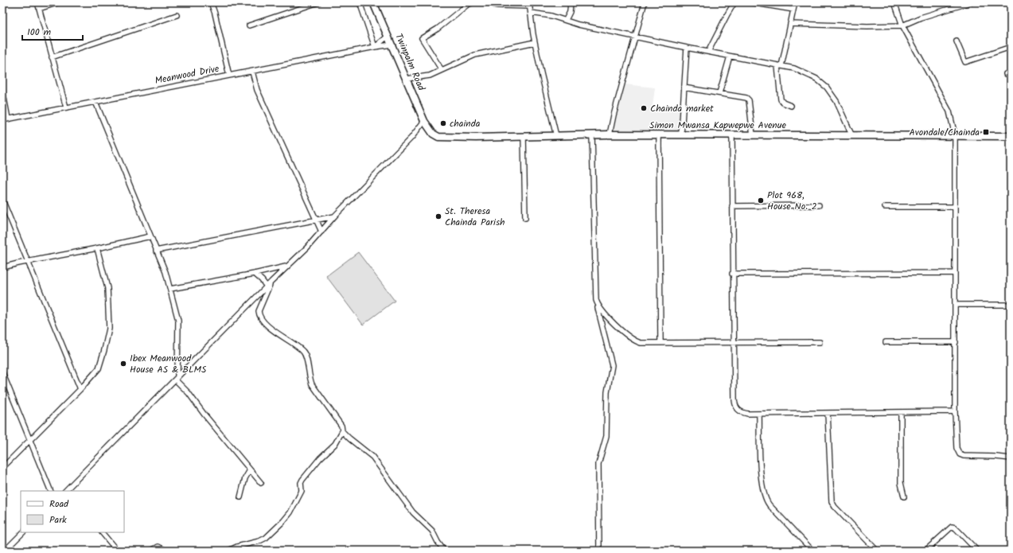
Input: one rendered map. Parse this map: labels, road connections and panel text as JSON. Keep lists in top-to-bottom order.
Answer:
{
  "streets": {
    "main road": ["Twinpalm Road", "Simon Mwansa Kapwepwe Avenue"],
    "street": ["Meanwood Drive"]
  },
  "crossings": [
    ["Twinpalm Road", "Meanwood Drive"],
    ["Twinpalm Road", "Simon Mwansa Kapwepwe Avenue"]
  ],
  "places": {
    "other": [
      "Chainda market",
      "chainda",
      "Plot 968, House No. 2",
      "St. Theresa Chainda Parish",
      "Ibex Meanwood House AS & BLMS"
    ],
    "transit": ["Avondale/Chainda"]
  },
  "legend": ["Road", "Park"],
  "scale_bar": "100 m"
}
